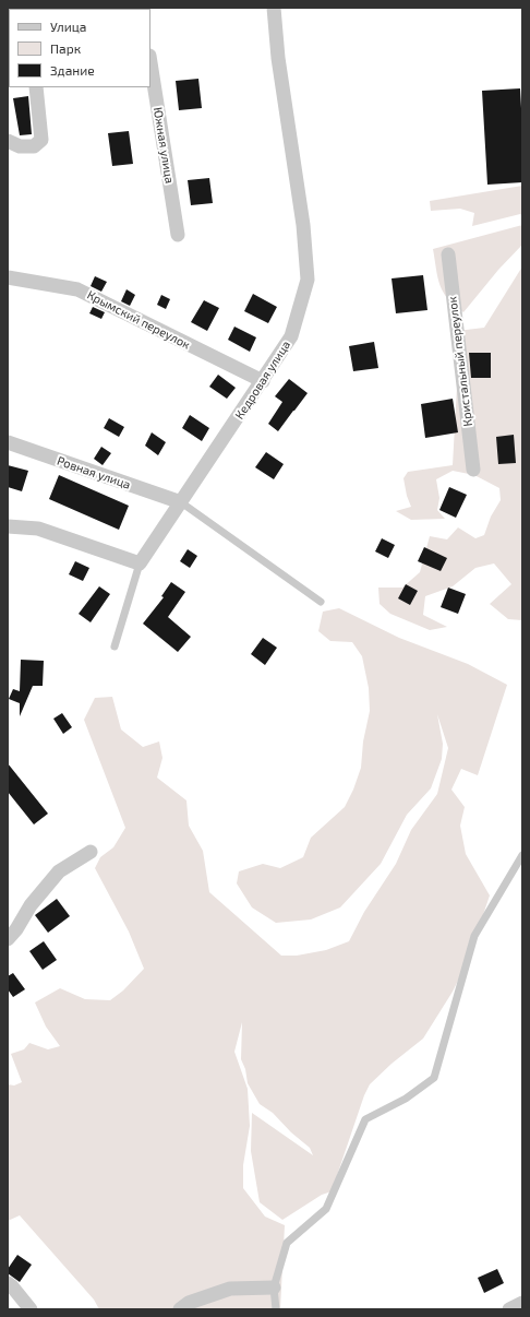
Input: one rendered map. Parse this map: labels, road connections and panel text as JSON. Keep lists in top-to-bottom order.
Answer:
{
  "streets": {
    "street": [
      "Южная улица",
      "Крымский переулок",
      "Кристальный переулок",
      "Кедровая улица",
      "Ровная улица"
    ]
  },
  "crossings": [
    ["Крымский переулок", "Кедровая улица"],
    ["Кедровая улица", "Ровная улица"]
  ],
  "legend": ["Улица", "Парк", "Здание"]
}
